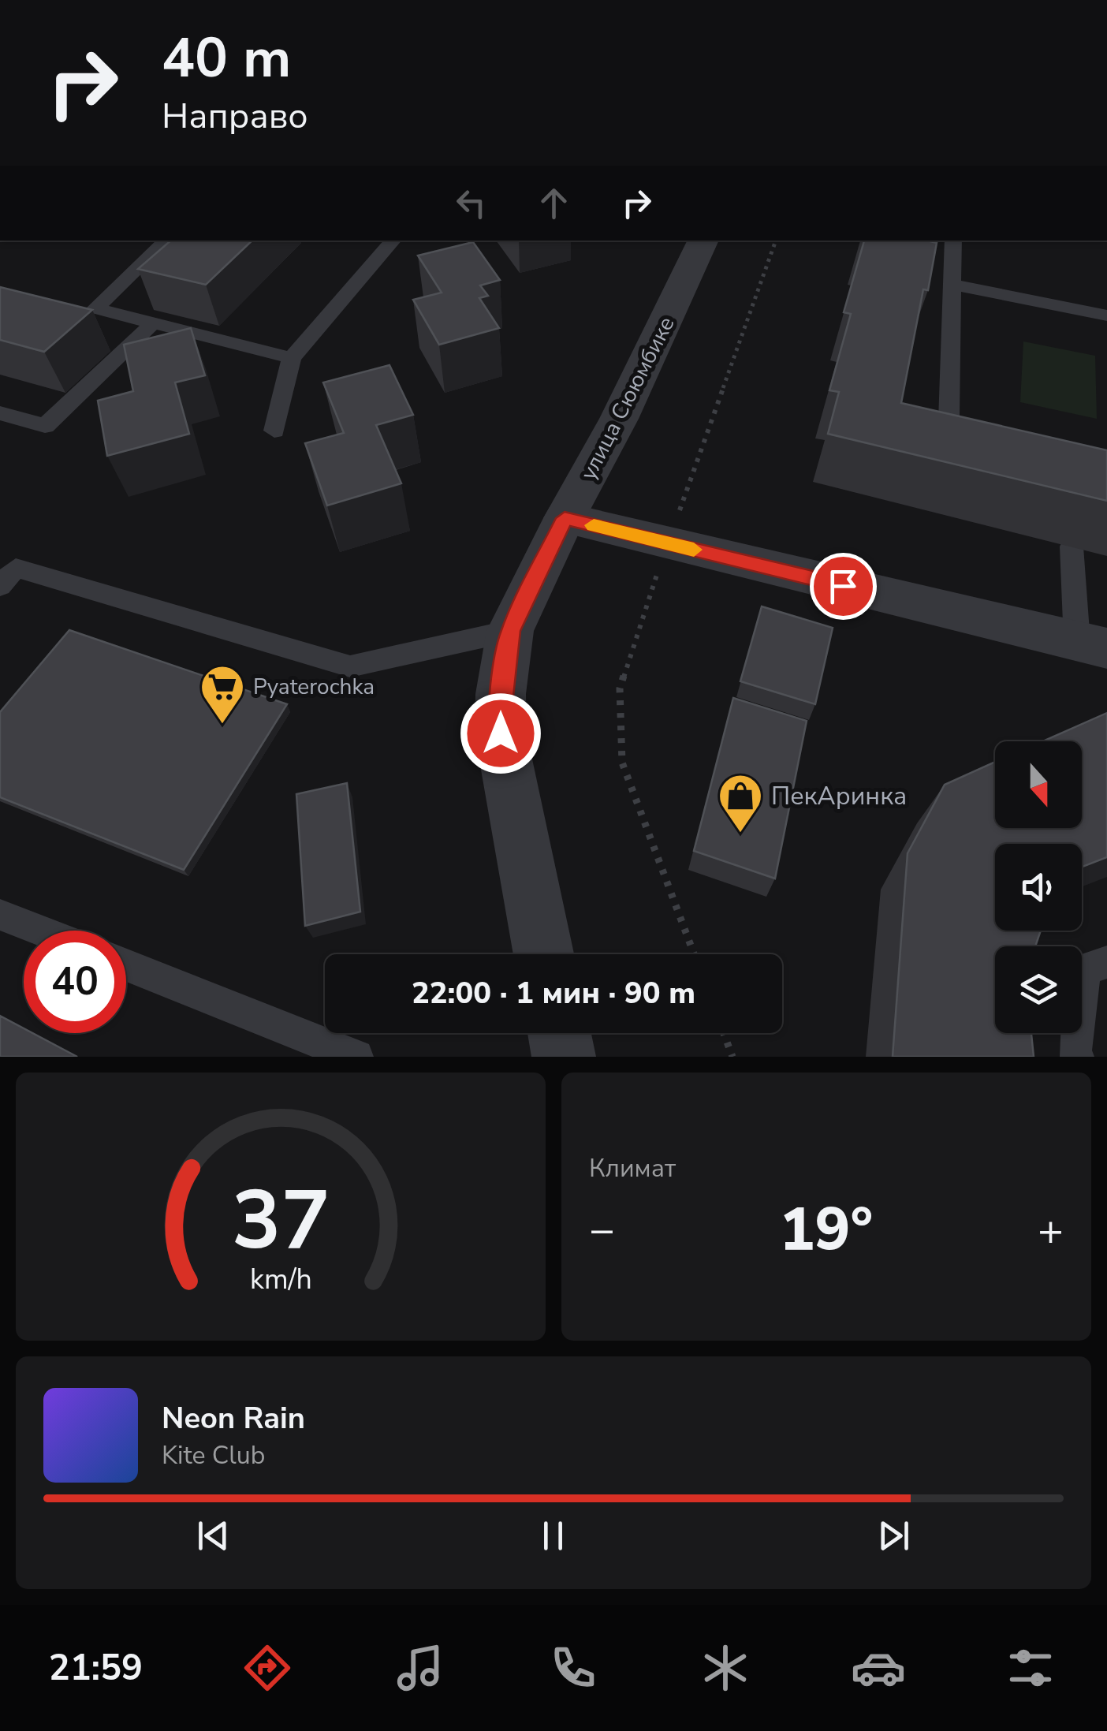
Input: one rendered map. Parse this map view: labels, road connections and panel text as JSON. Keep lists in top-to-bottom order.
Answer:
{
  "streets": {
    "street": ["улица Сююмбике"]
  },
  "places": {
    "supermarket": ["Pyaterochka"],
    "shop": ["ПекАринка"]
  },
  "north": "bottom",
  "page": {
    "turn": ["40 m", "Направо"],
    "limit": "40",
    "trip": "22:00 · 1 мин · 90 m",
    "tile": "Климат",
    "heat": ["−", "19°", "+"],
    "song": ["Neon Rain", "Kite Club"],
    "tabs": "21:59",
    "gauge": ["37", "km/h"]
  }
}
